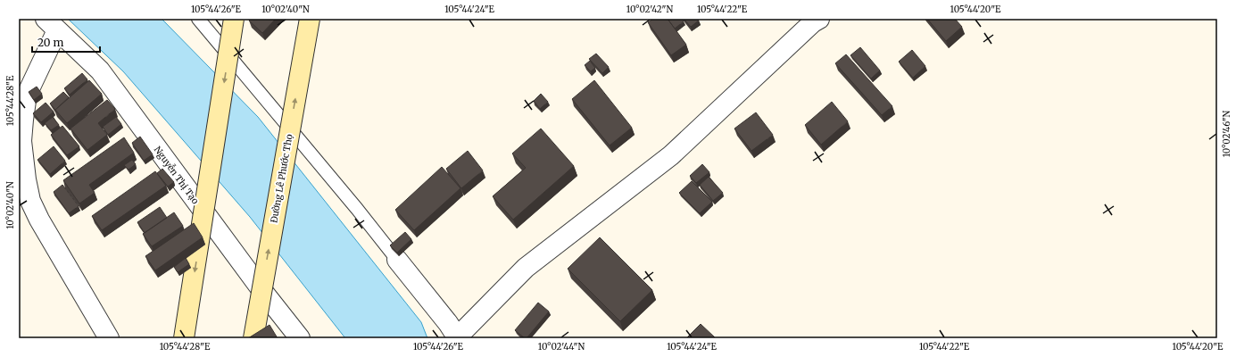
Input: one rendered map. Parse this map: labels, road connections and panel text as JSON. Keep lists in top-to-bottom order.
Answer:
{
  "streets": {
    "street": ["Nguyễn Thị Tạo", "Đường Lê Phước Thọ"]
  },
  "scale_bar": "20 m",
  "coordinates": [
    "105°44'26\"E",
    "10°02'40\"N",
    "105°44'24\"E",
    "10°02'42\"N",
    "105°44'22\"E",
    "105°44'20\"E",
    "105°44'28\"E",
    "10°02'46\"N",
    "10°02'44\"N"
  ]
}
